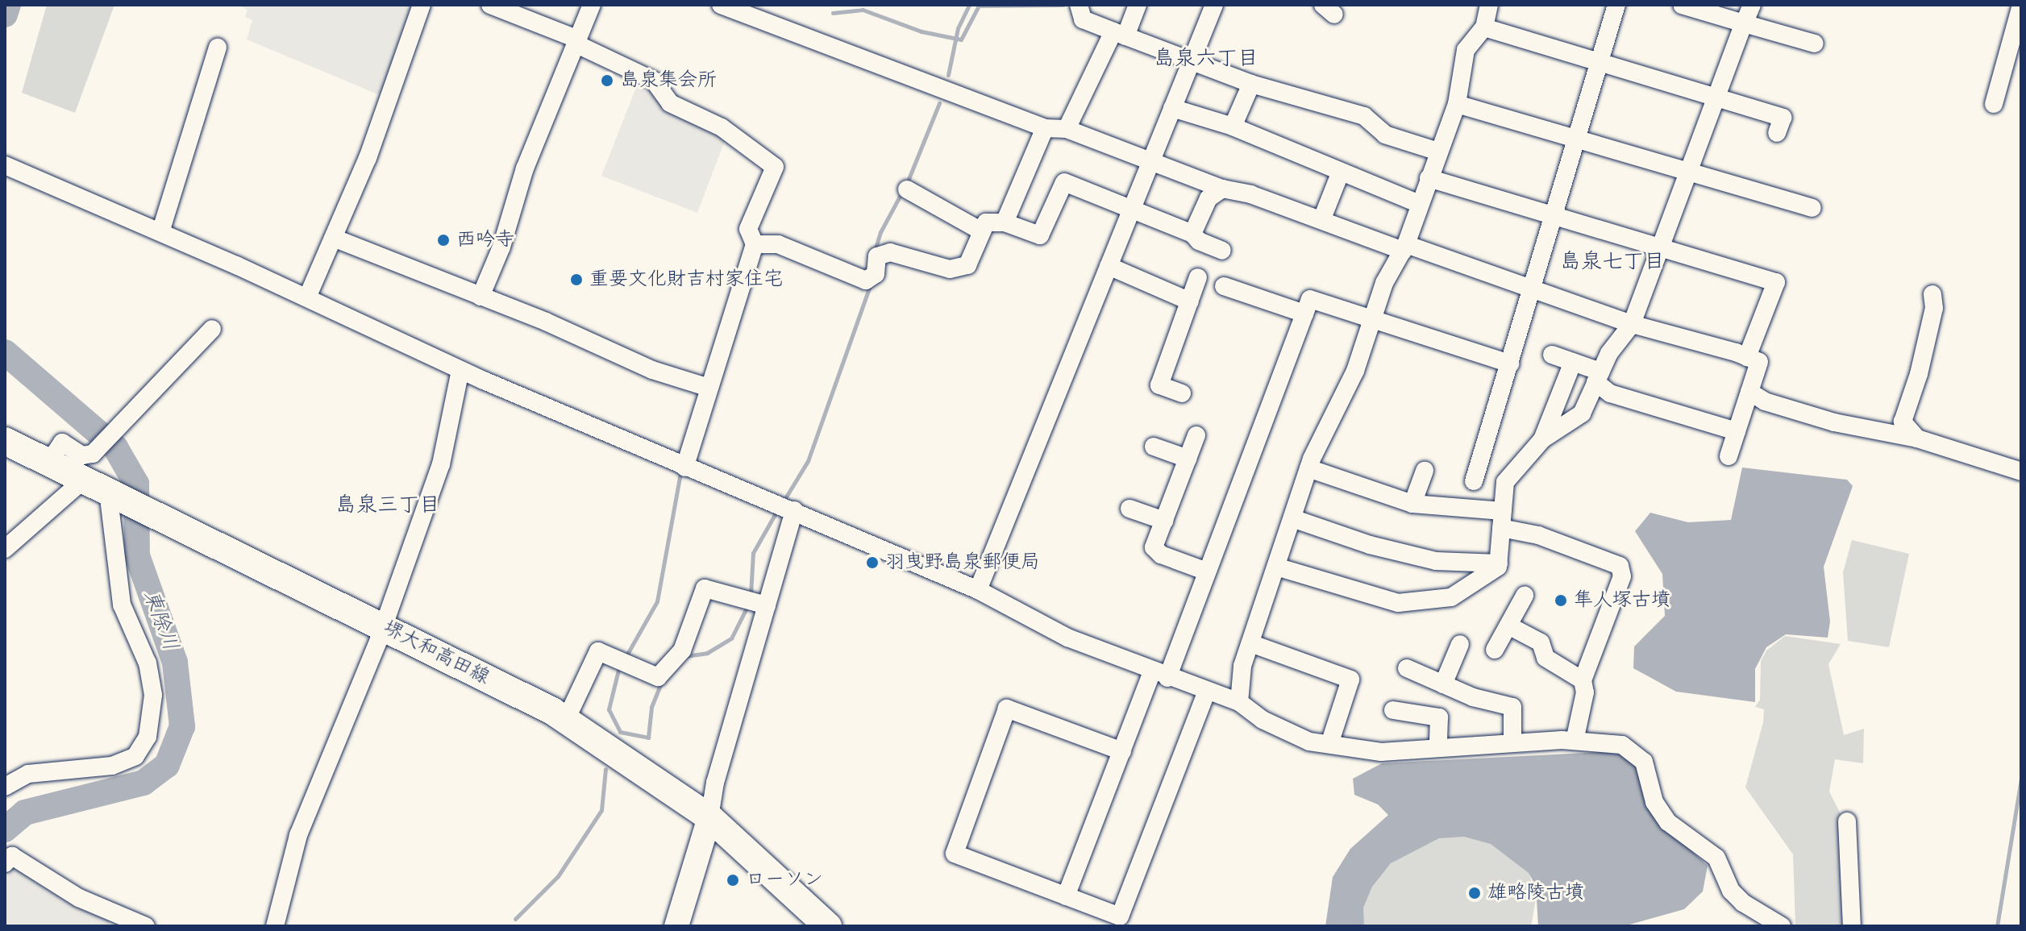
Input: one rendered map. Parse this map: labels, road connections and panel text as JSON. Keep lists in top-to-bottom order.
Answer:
{
  "streets": {
    "main road": ["堺大和高田線"]
  },
  "districts": ["島泉六丁目", "島泉七丁目", "島泉三丁目"],
  "water": ["東除川"],
  "places": [
    "島泉集会所",
    "西吟寺",
    "重要文化財吉村家住宅",
    "羽曳野島泉郵便局",
    "隼人塚古墳",
    "ローソン",
    "雄略陵古墳"
  ]
}
